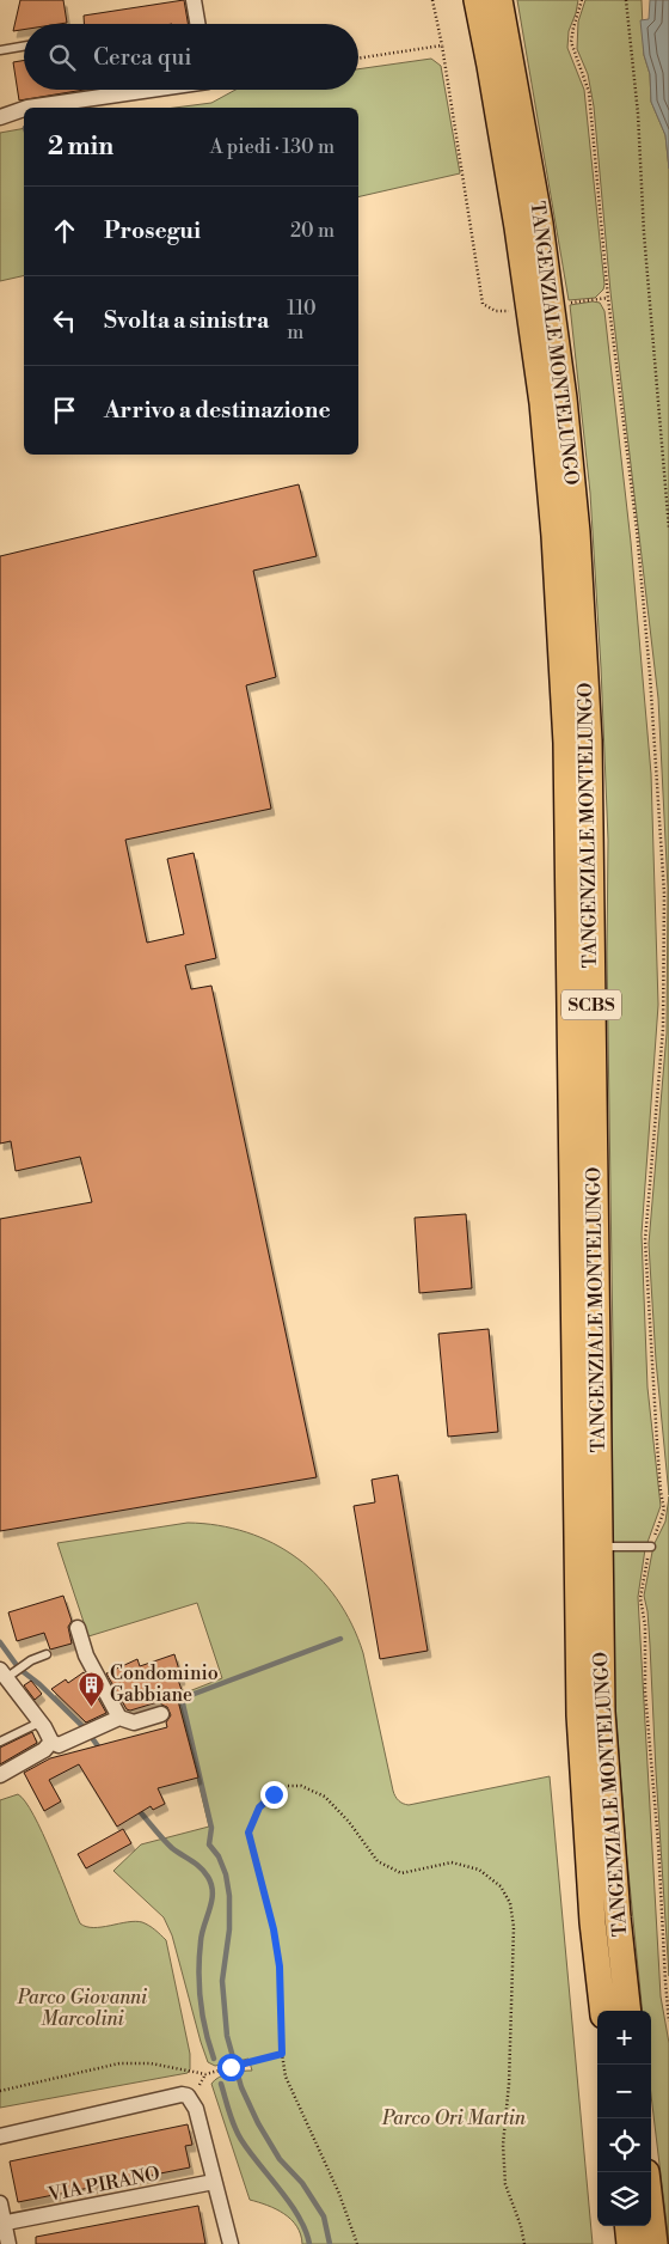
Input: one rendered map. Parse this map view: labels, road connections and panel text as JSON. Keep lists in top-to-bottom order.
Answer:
{
  "streets": {
    "highway": ["TANGENZIALE MONTELUNGO", "SCBS"],
    "street": ["VIA PIRANO"]
  },
  "parks": ["Parco Giovanni Marcolini", "Parco Ori Martin"],
  "places": {
    "building": ["Condominio Gabbiane"]
  },
  "page": {
    "search": "Cerca qui",
    "heading": ["2 min", "A piedi · 130 m"],
    "list": [
      ["Prosegui", "20 m"],
      ["Svolta a sinistra", "110 m"],
      "Arrivo a destinazione"
    ],
    "map_buttons": ["+", "−"]
  }
}
